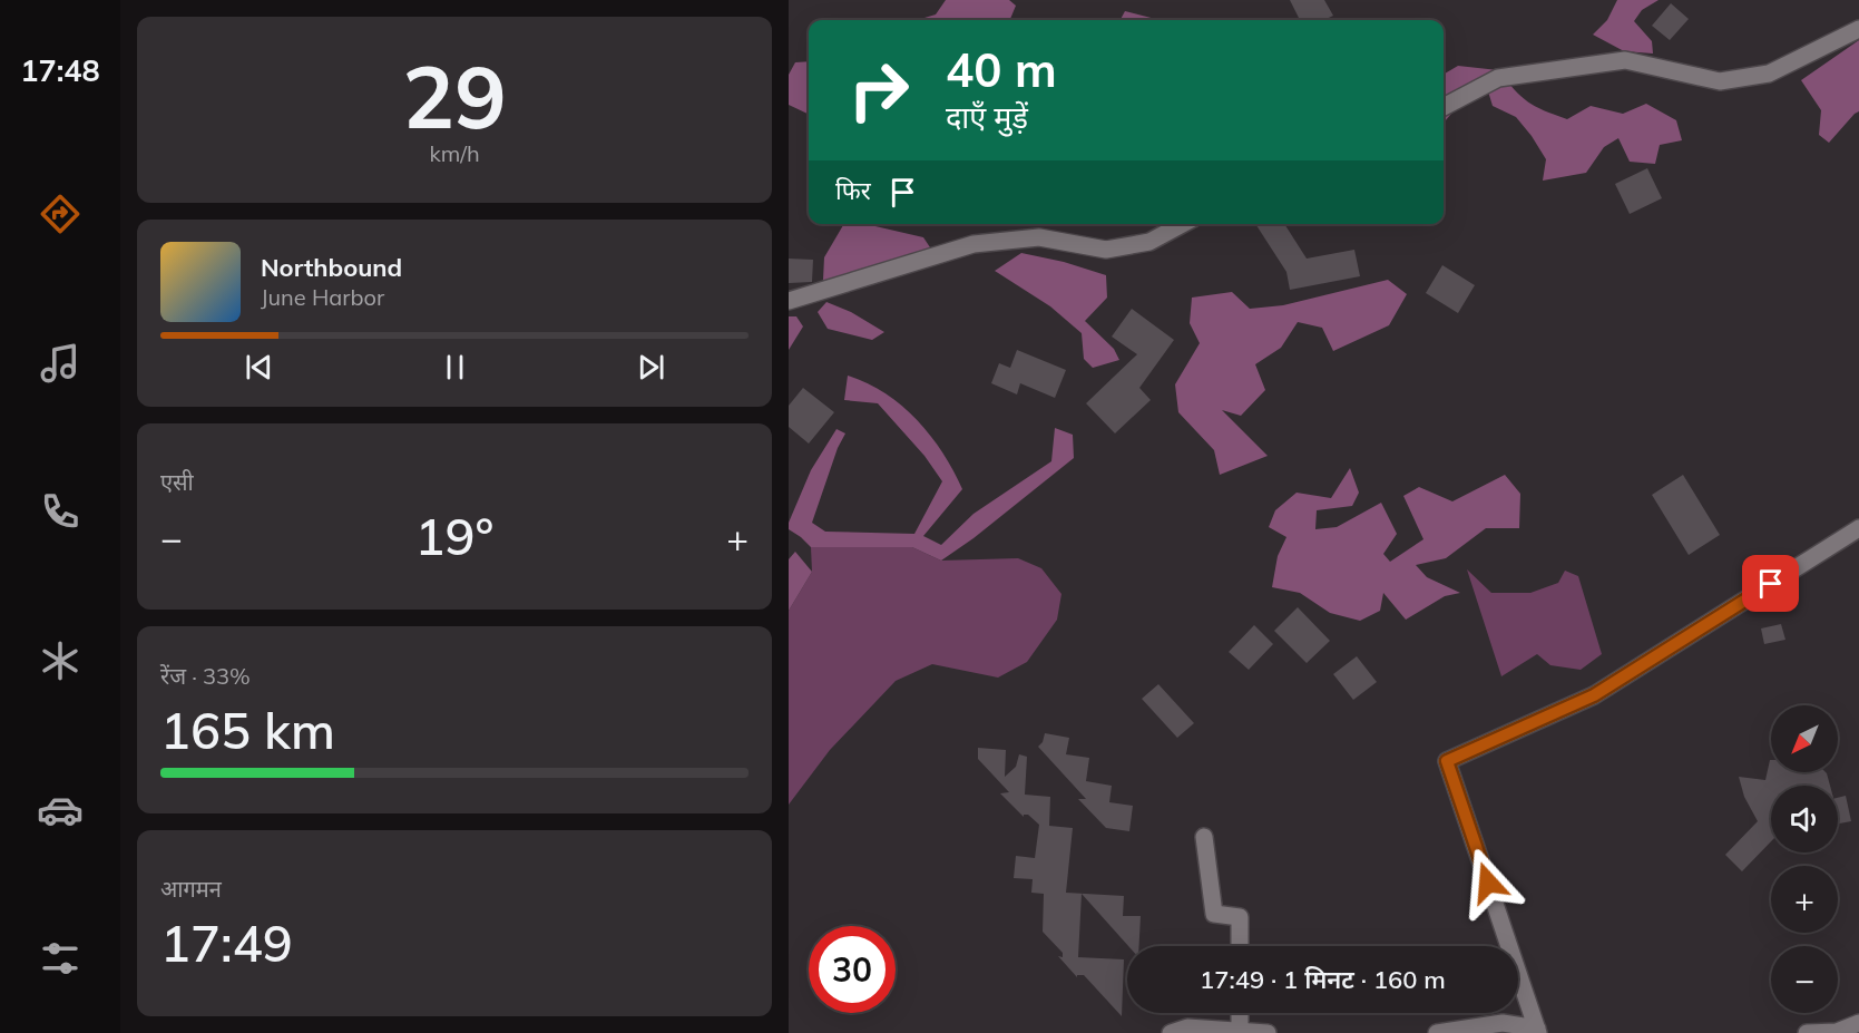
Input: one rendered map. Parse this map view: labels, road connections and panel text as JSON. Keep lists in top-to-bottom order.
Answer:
{
  "north": "bottom left",
  "page": {
    "tabs": "17:48",
    "tile": [
      ["29", "km/h"],
      "एसी",
      ["रेंज · 33%", "165 km"],
      ["आगमन", "17:49"]
    ],
    "turn": ["40 m", "दाएँ मुड़ें"],
    "then": "फिर",
    "song": ["Northbound", "June Harbor"],
    "heat": ["−", "19°", "+"],
    "map_buttons": ["+", "−"],
    "limit": "30",
    "trip": "17:49 · 1 मिनट · 160 m"
  }
}
